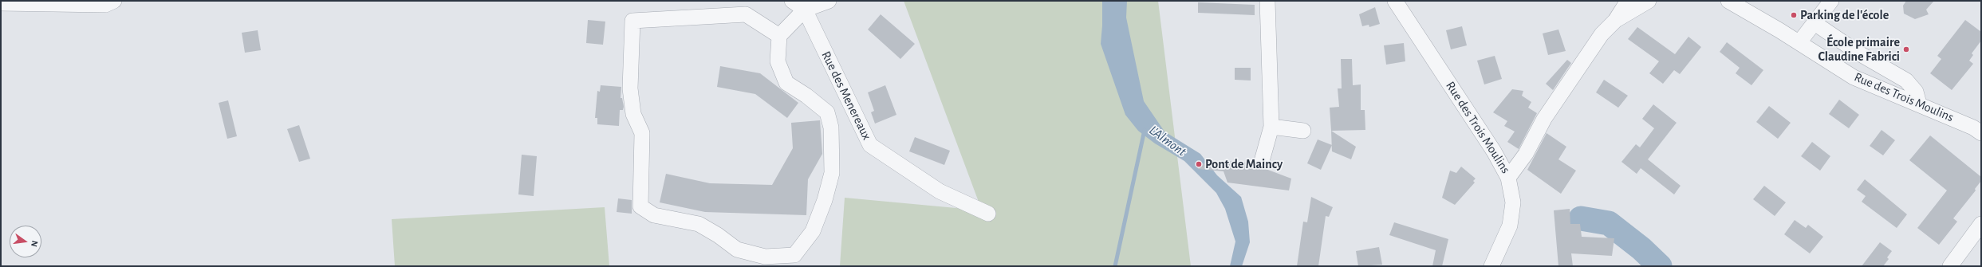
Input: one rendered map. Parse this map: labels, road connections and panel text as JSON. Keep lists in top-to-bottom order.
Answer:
{
  "streets": {
    "street": ["Rue des Menereaux", "Rue des Trois Moulins"]
  },
  "water": ["L'Almont"],
  "places": ["Parking de l'école", "École primaire Claudine Fabrici", "Pont de Maincy"],
  "north": "right"
}
